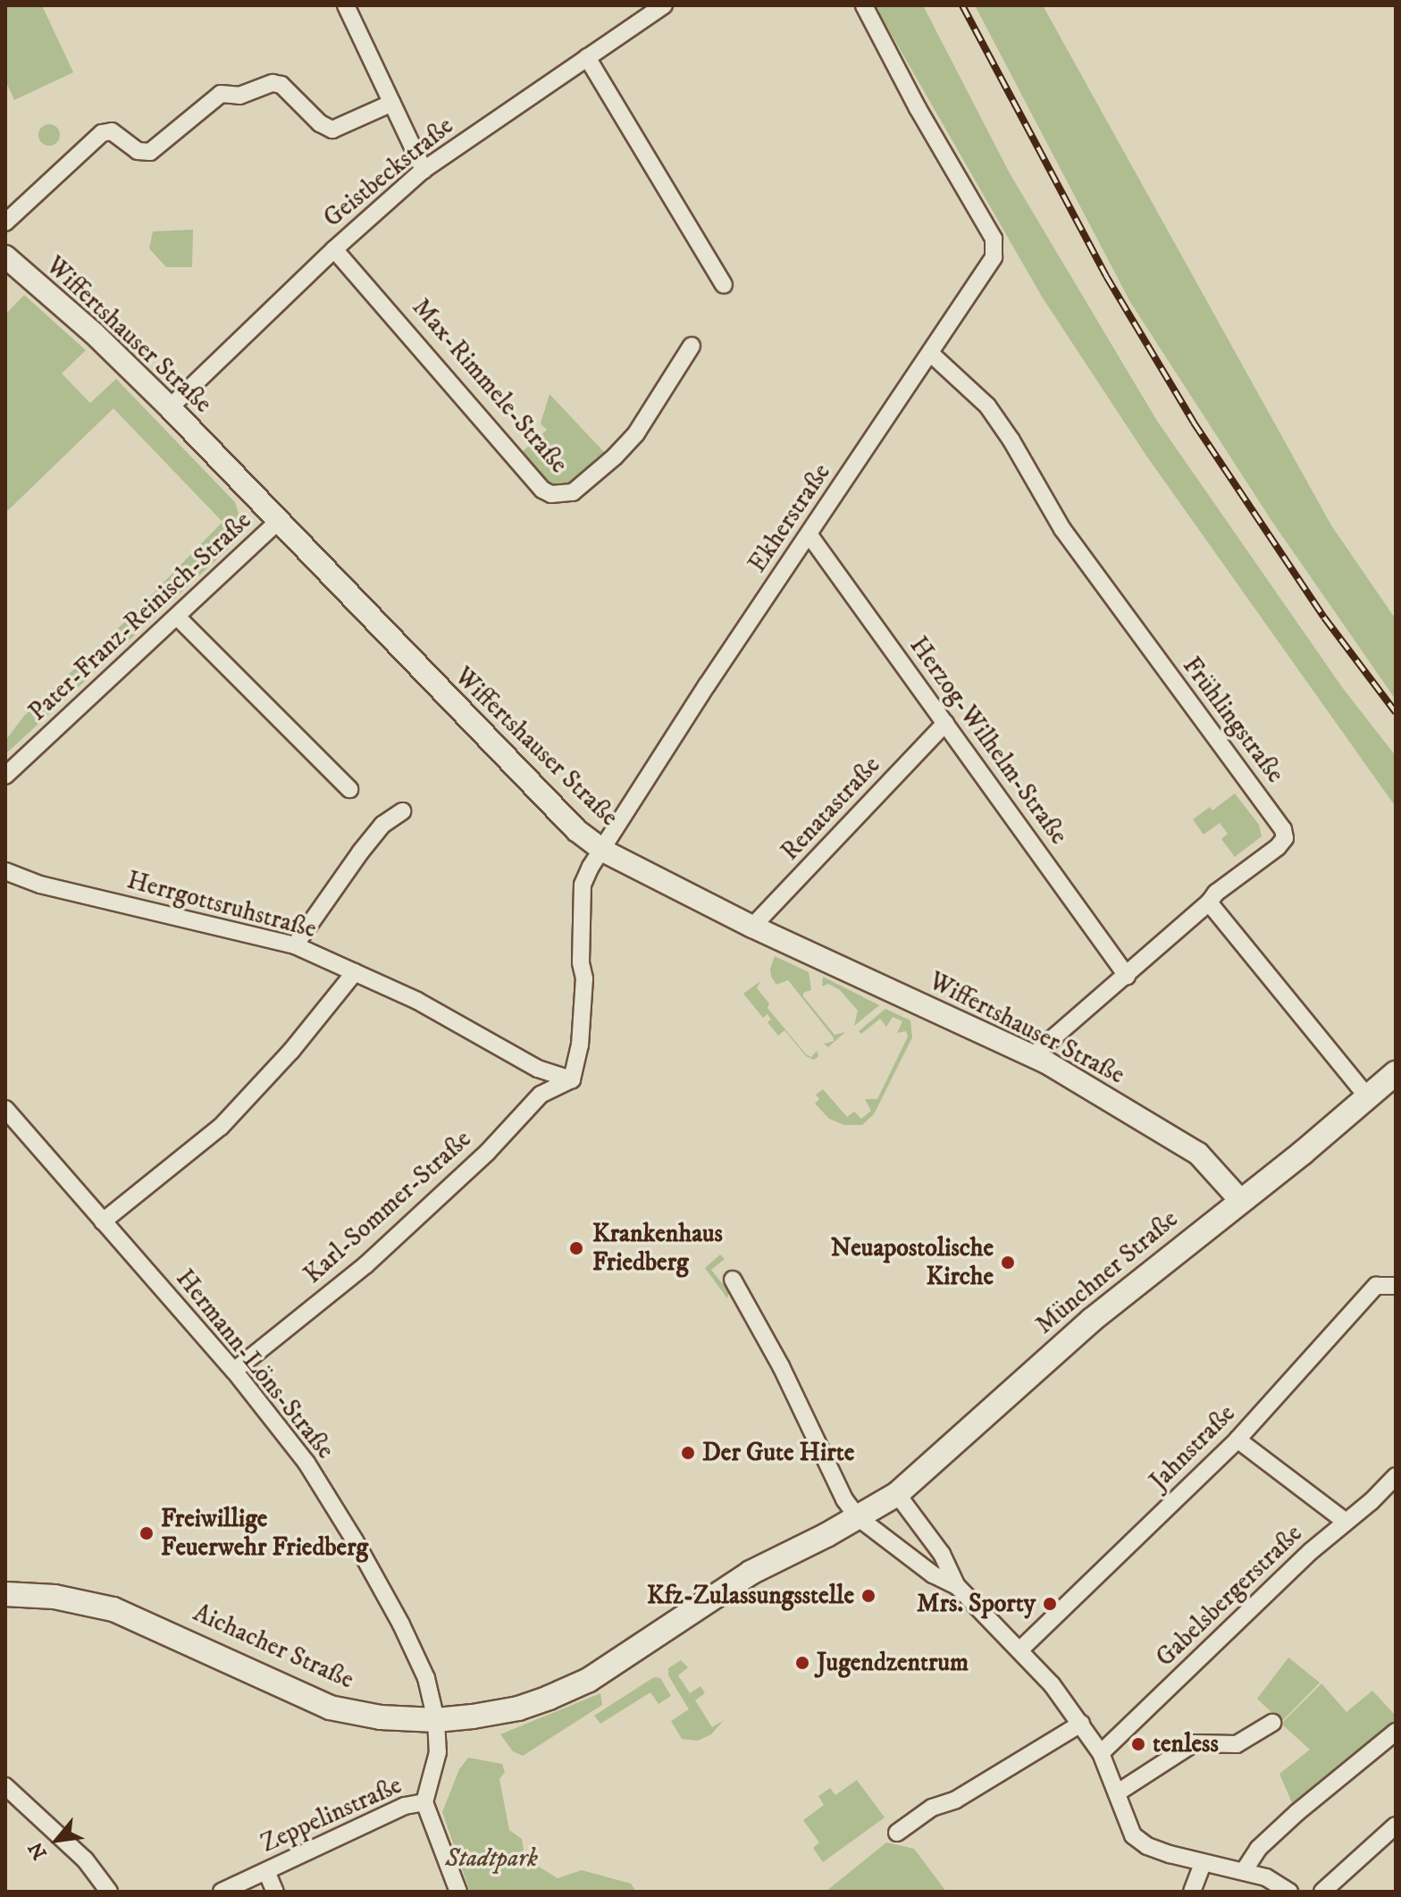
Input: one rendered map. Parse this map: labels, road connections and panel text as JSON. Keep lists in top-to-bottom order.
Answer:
{
  "streets": {
    "main road": ["Münchner Straße", "Aichacher Straße"],
    "street": [
      "Geistbeckstraße",
      "Wiffertshauser Straße",
      "Max-Rimmele-Straße",
      "Ekherstraße",
      "Pater-Franz-Reinisch-Straße",
      "Frühlingstraße",
      "Herzog-Wilhelm-Straße",
      "Renatastraße",
      "Herrgottsruhstraße",
      "Karl-Sommer-Straße",
      "Hermann-Löns-Straße",
      "Jahnstraße",
      "Gabelsbergerstraße",
      "Zeppelinstraße"
    ]
  },
  "crossings": [
    ["Geistbeckstraße", "Wiffertshauser Straße"],
    ["Geistbeckstraße", "Max-Rimmele-Straße"],
    ["Wiffertshauser Straße", "Ekherstraße"],
    ["Wiffertshauser Straße", "Pater-Franz-Reinisch-Straße"],
    ["Wiffertshauser Straße", "Renatastraße"],
    ["Wiffertshauser Straße", "Münchner Straße"],
    ["Ekherstraße", "Frühlingstraße"],
    ["Ekherstraße", "Herzog-Wilhelm-Straße"],
    ["Ekherstraße", "Herrgottsruhstraße"],
    ["Ekherstraße", "Karl-Sommer-Straße"],
    ["Herzog-Wilhelm-Straße", "Renatastraße"],
    ["Herrgottsruhstraße", "Karl-Sommer-Straße"],
    ["Karl-Sommer-Straße", "Hermann-Löns-Straße"],
    ["Münchner Straße", "Aichacher Straße"],
    ["Hermann-Löns-Straße", "Aichacher Straße"],
    ["Hermann-Löns-Straße", "Zeppelinstraße"],
    ["Aichacher Straße", "Zeppelinstraße"]
  ],
  "parks": ["Stadtpark"],
  "places": [
    "Krankenhaus Friedberg",
    "Neuapostolische Kirche",
    "Der Gute Hirte",
    "Freiwillige Feuerwehr Friedberg",
    "Kfz-Zulassungsstelle",
    "Mrs. Sporty",
    "Jugendzentrum",
    "tenless"
  ],
  "north": "bottom left"
}
